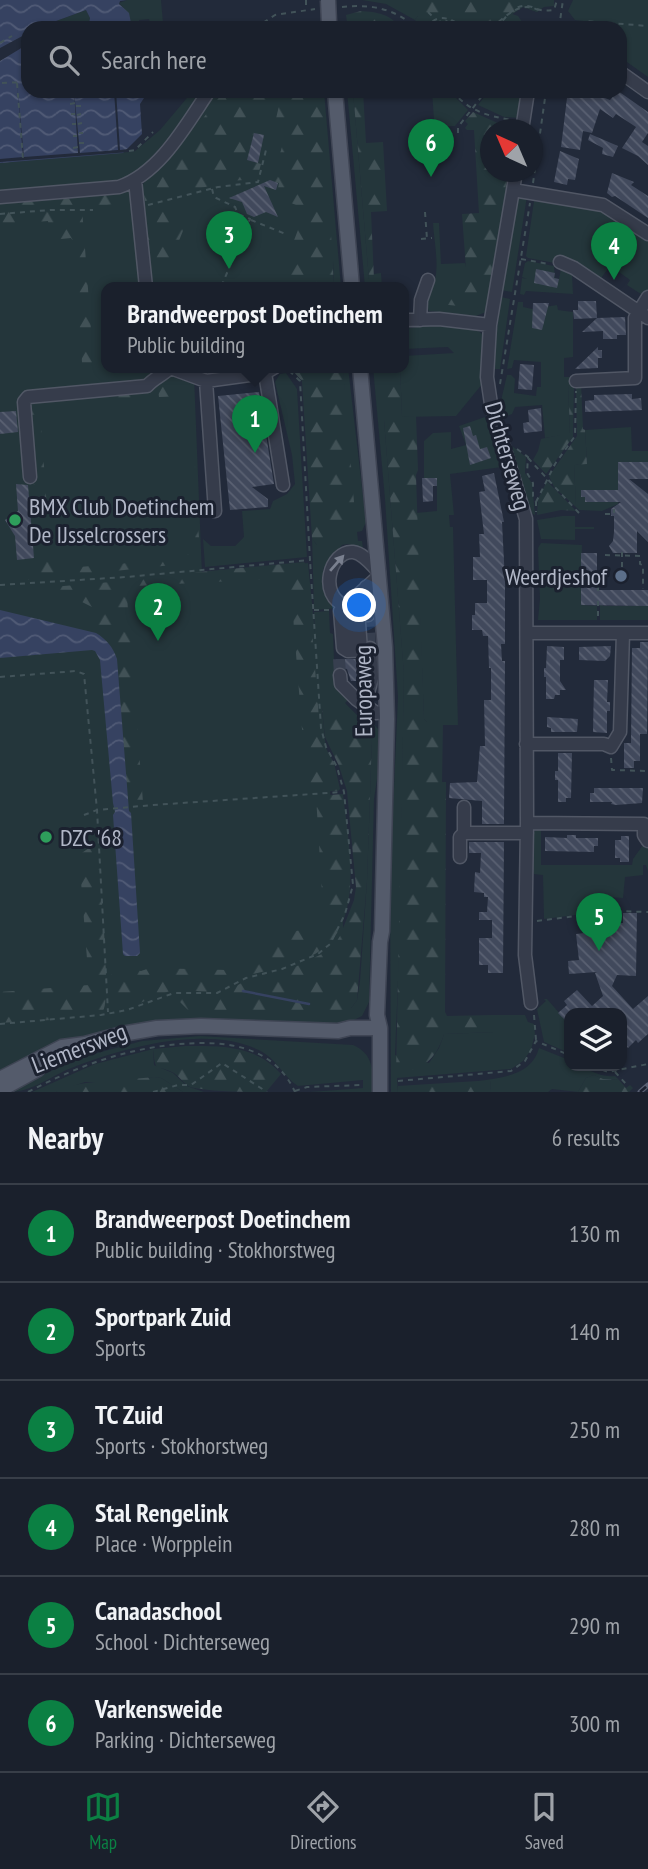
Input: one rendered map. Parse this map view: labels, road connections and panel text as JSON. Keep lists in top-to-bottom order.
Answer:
{
  "streets": {
    "main road": ["Europaweg", "Liemersweg"],
    "street": ["Dichterseweg"]
  },
  "crossings": [
    ["Europaweg", "Liemersweg"]
  ],
  "places": ["BMX Club Doetinchem De IJsselcrossers", "Weerdjeshof", "DZC '68"],
  "north": "top left",
  "page": {
    "search": "Search here",
    "pins": [
      "6",
      "3",
      "4",
      "1",
      "2",
      "5"
    ],
    "popup": ["Brandweerpost Doetinchem", "Public building"],
    "heading": ["Nearby", "6 results"],
    "list": [
      {
        "mark": "1",
        "name": "Brandweerpost Doetinchem",
        "note": "Public building · Stokhorstweg",
        "value": "130 m"
      },
      {
        "mark": "2",
        "name": "Sportpark Zuid",
        "note": "Sports",
        "value": "140 m"
      },
      {
        "mark": "3",
        "name": "TC Zuid",
        "note": "Sports · Stokhorstweg",
        "value": "250 m"
      },
      {
        "mark": "4",
        "name": "Stal Rengelink",
        "note": "Place · Worpplein",
        "value": "280 m"
      },
      {
        "mark": "5",
        "name": "Canadaschool",
        "note": "School · Dichterseweg",
        "value": "290 m"
      },
      {
        "mark": "6",
        "name": "Varkensweide",
        "note": "Parking · Dichterseweg",
        "value": "300 m"
      }
    ],
    "nav": ["Map", "Directions", "Saved"]
  }
}
